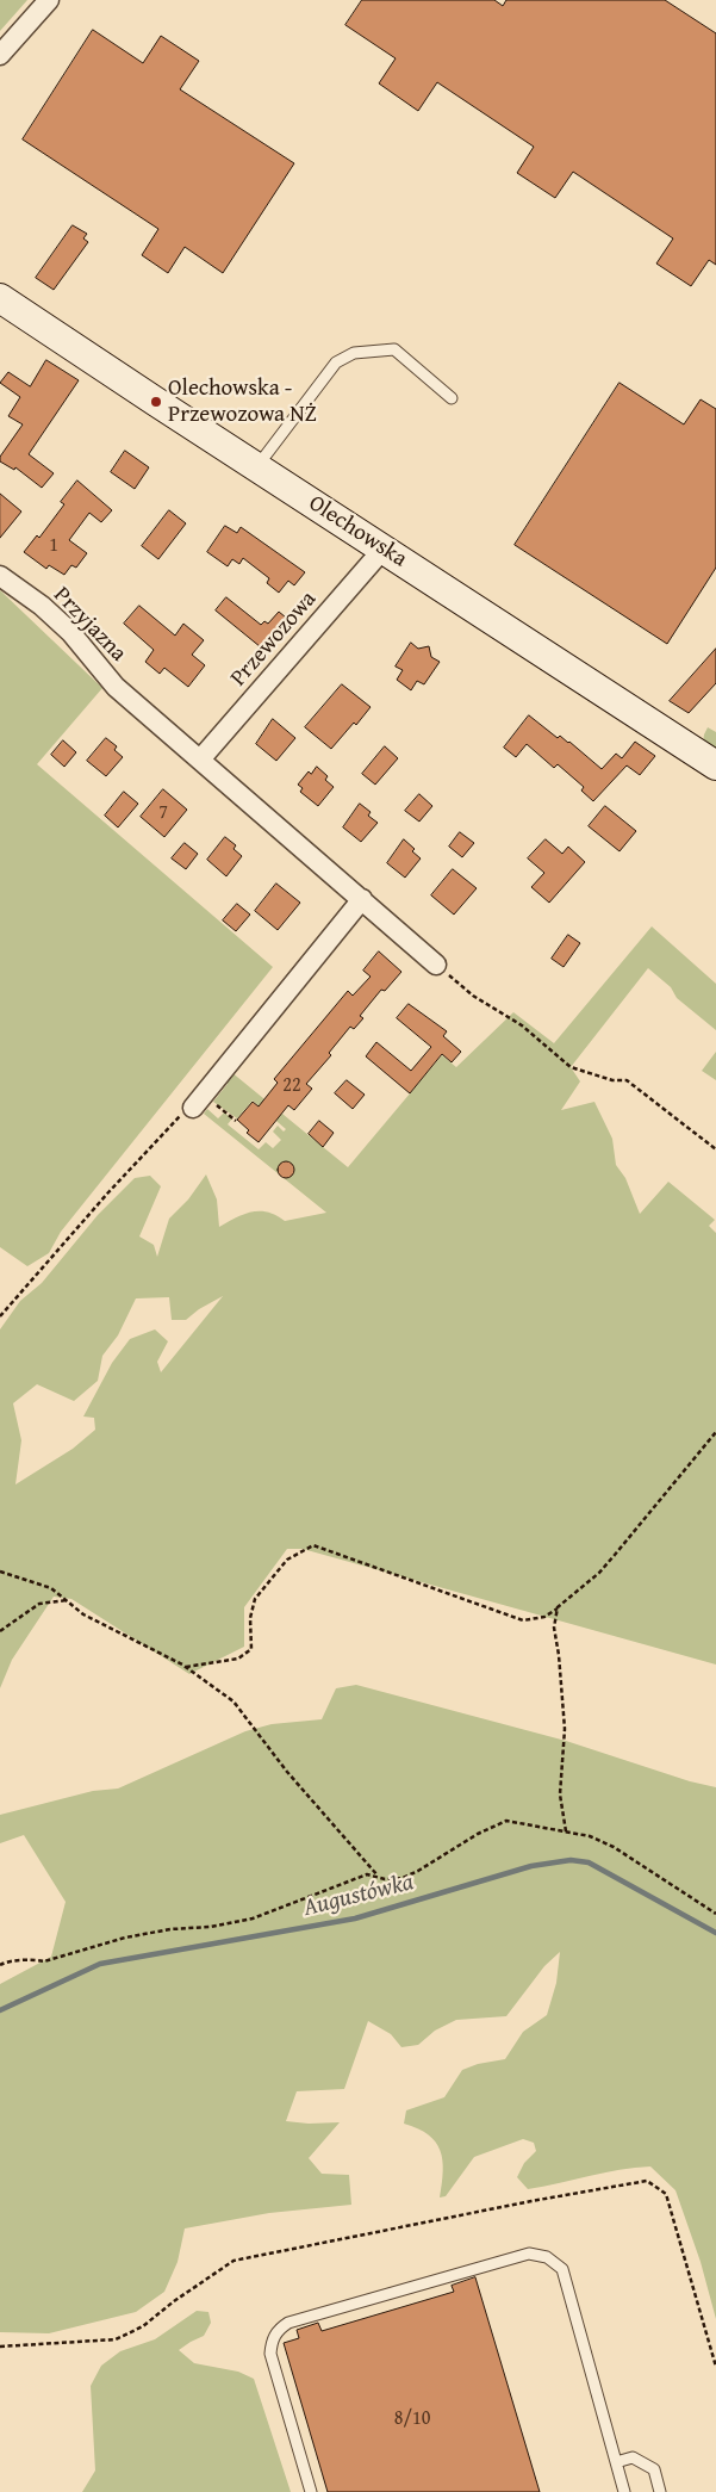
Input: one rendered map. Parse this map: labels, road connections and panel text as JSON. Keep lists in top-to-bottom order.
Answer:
{
  "streets": {
    "street": ["Olechowska", "Przyjazna", "Przewozowa"]
  },
  "crossings": [
    ["Olechowska", "Przewozowa"],
    ["Przyjazna", "Przewozowa"]
  ],
  "water": ["Augustówka"],
  "places": ["Olechowska - Przewozowa NŻ"],
  "house_numbers": [
    "1",
    "7",
    "22",
    "8/10"
  ]
}
